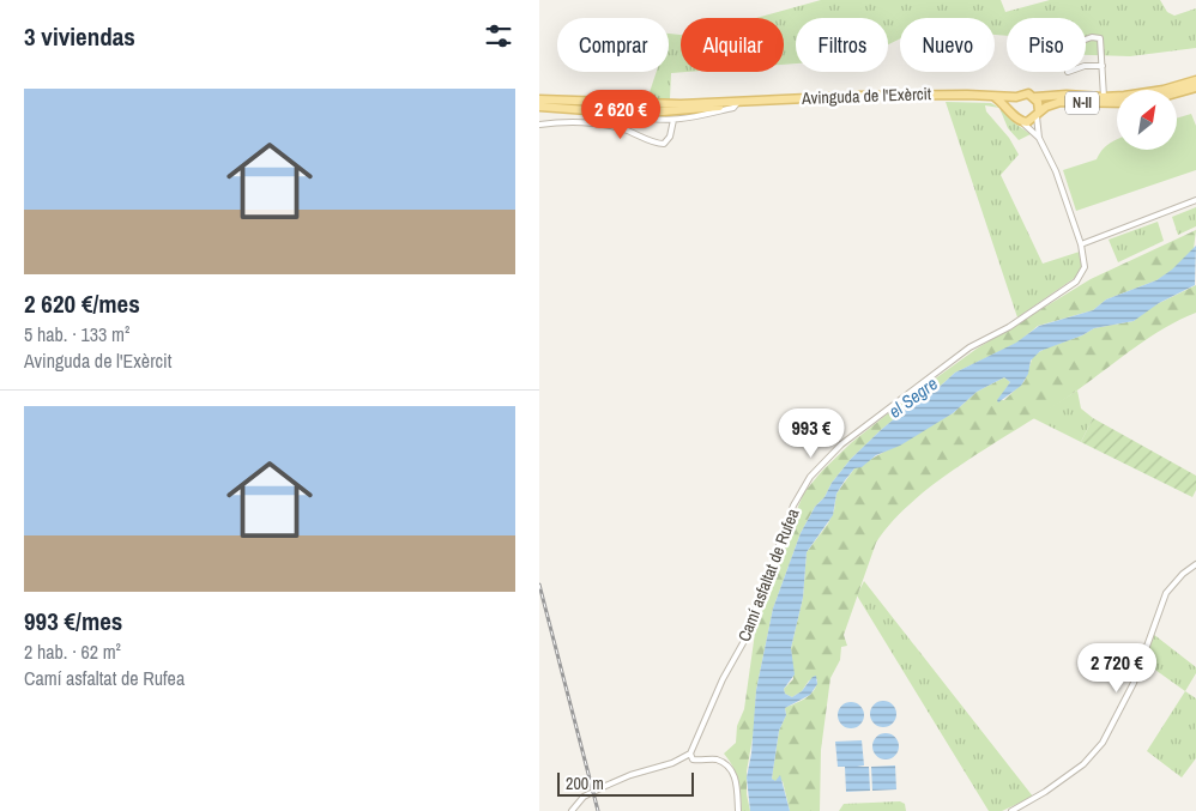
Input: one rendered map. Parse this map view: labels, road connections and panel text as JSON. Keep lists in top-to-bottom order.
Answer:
{
  "streets": {
    "main road": ["Avinguda de l'Exèrcit", "N-II"],
    "street": ["Camí asfaltat de Rufea"]
  },
  "crossings": [
    ["Avinguda de l'Exèrcit", "N-II"]
  ],
  "water": ["el Segre"],
  "scale_bar": "200 m",
  "north": "top right",
  "page": {
    "heading": "3 viviendas",
    "chip": [
      "Comprar",
      "Alquilar",
      "Filtros",
      "Nuevo",
      "Piso"
    ],
    "list": [
      {
        "name": "2 620 €/mes",
        "note": "5 hab. · 133 m² · Avinguda de l'Exèrcit"
      },
      {
        "name": "993 €/mes",
        "note": "2 hab. · 62 m² · Camí asfaltat de Rufea"
      }
    ],
    "price": ["2 620 €", "993 €", "2 720 €"],
    "scale": "200 m"
  }
}
